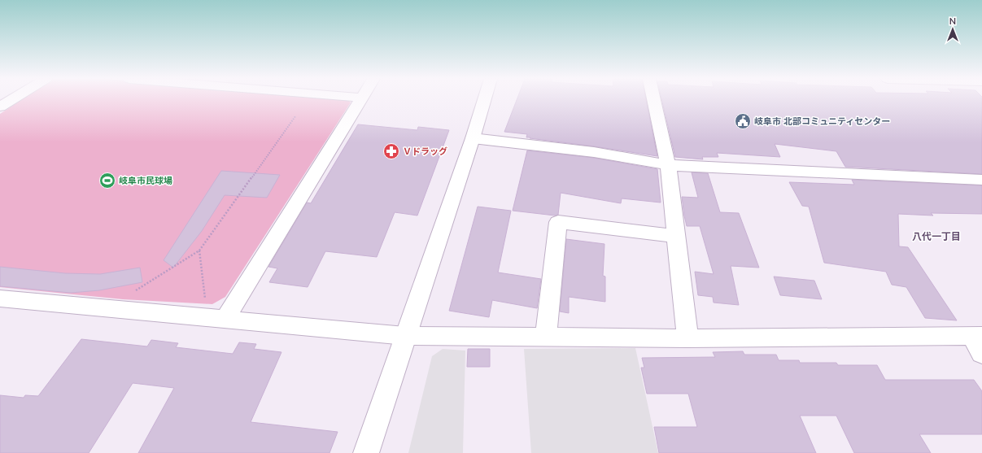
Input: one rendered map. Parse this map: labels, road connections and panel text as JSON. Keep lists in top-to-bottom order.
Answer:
{
  "districts": ["八代一丁目"],
  "places": {
    "public building": ["岐阜市 北部コミュニティセンター"],
    "pharmacy": ["Ｖドラッグ"],
    "sports": ["岐阜市民球場"]
  },
  "north": "top"
}
